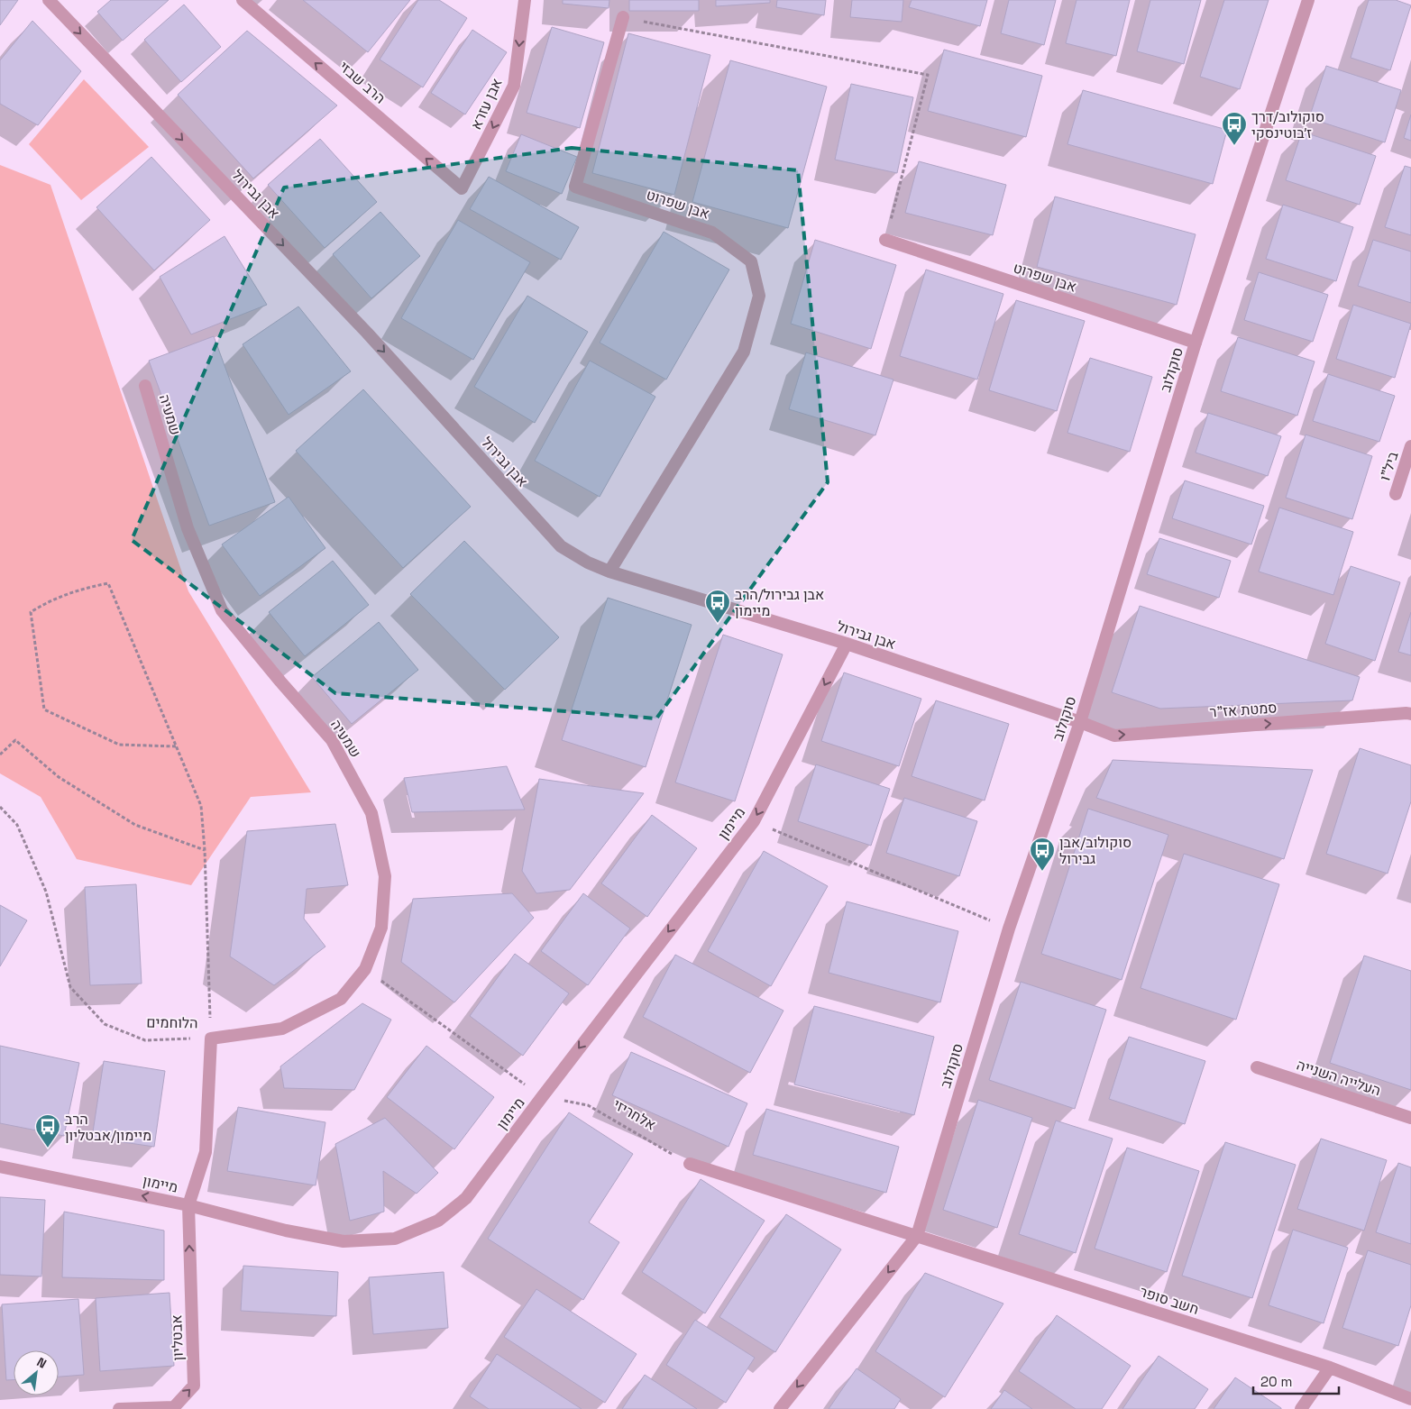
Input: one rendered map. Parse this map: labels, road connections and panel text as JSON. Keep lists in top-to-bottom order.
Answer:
{
  "streets": {
    "street": [
      "הרב שבזי",
      "אבן עזרא",
      "אבן גבירול",
      "אבן שפרוט",
      "סוקולוב",
      "שמעיה",
      "ביל\"ו",
      "סמטת אז\"ר",
      "מיימון",
      "הלוחמים",
      "העלייה השנייה",
      "חשב סופר",
      "אבטליון"
    ],
    "path": ["אלחריזי"]
  },
  "crossings": [
    ["הרב שבזי", "אבן עזרא"],
    ["אבן גבירול", "אבן שפרוט"],
    ["אבן גבירול", "סוקולוב"],
    ["אבן גבירול", "סמטת אז\"ר"],
    ["אבן גבירול", "מיימון"],
    ["אבן שפרוט", "סוקולוב"],
    ["סוקולוב", "סמטת אז\"ר"],
    ["סוקולוב", "חשב סופר"],
    ["שמעיה", "הלוחמים"],
    ["שמעיה", "אלחריזי"],
    ["מיימון", "הלוחמים"],
    ["מיימון", "אלחריזי"],
    ["מיימון", "אבטליון"],
    ["הלוחמים", "אבטליון"]
  ],
  "one_way": [
    "הרב שבזי",
    "אבן עזרא",
    "אבן גבירול",
    "סמטת אז\"ר",
    "מיימון",
    "אבטליון"
  ],
  "places": {
    "bus stop": [
      "סוקולוב/דרך ז׳בוטינסקי",
      "אבן גבירול/הרב מיימון",
      "סוקולוב/אבן גבירול",
      "הרב מיימון/אבטליון"
    ]
  },
  "scale_bar": "20 m",
  "north": "top right"
}
